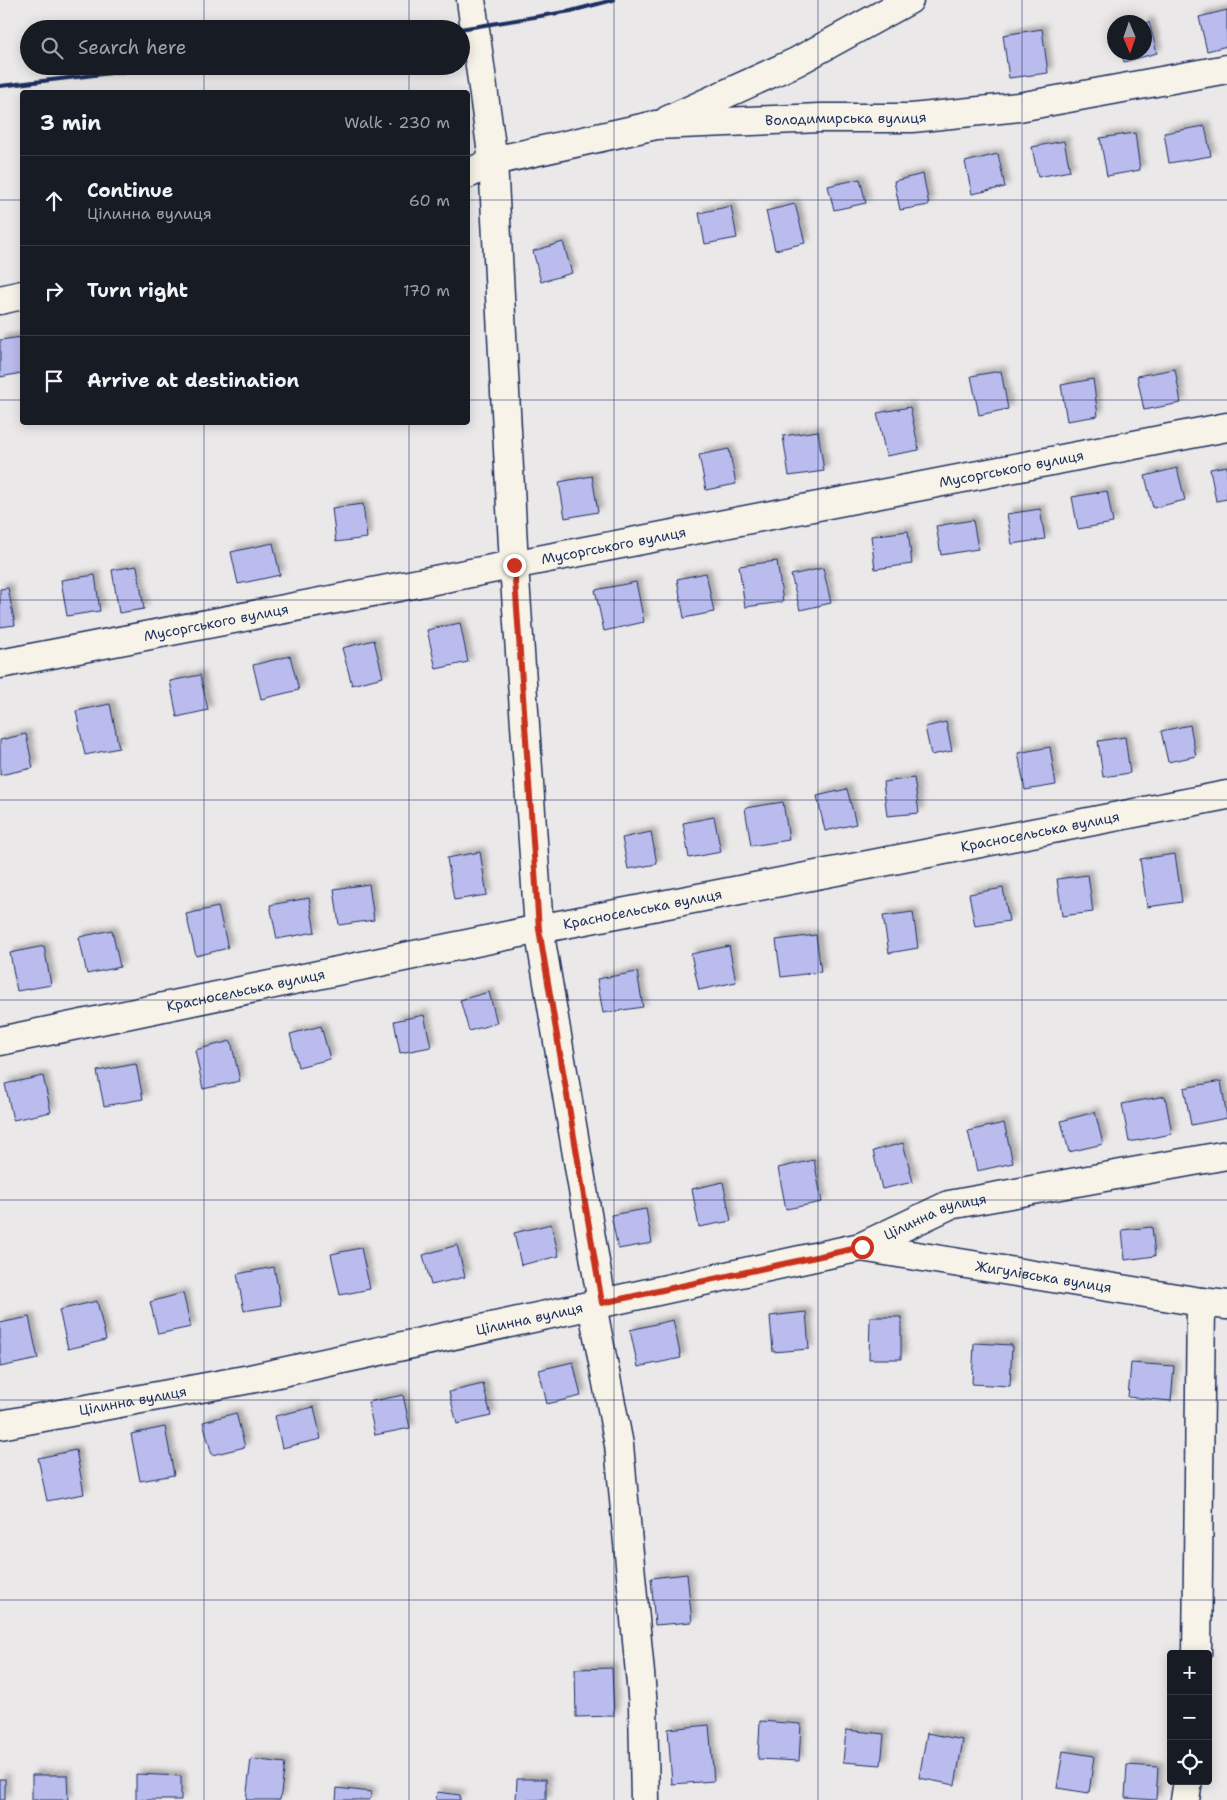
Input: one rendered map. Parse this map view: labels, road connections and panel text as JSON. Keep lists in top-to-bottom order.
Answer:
{
  "streets": {
    "street": [
      "Володимирська вулиця",
      "Мусоргського вулиця",
      "Красносельська вулиця",
      "Цілинна вулиця",
      "Жигулівська вулиця"
    ]
  },
  "crossings": [
    ["Цілинна вулиця", "Жигулівська вулиця"]
  ],
  "north": "bottom",
  "page": {
    "search": "Search here",
    "heading": ["3 min", "Walk · 230 m"],
    "list": [
      ["Continue", "Цілинна вулиця", "60 m"],
      ["Turn right", "170 m"],
      "Arrive at destination"
    ],
    "map_buttons": ["+", "−"]
  }
}
